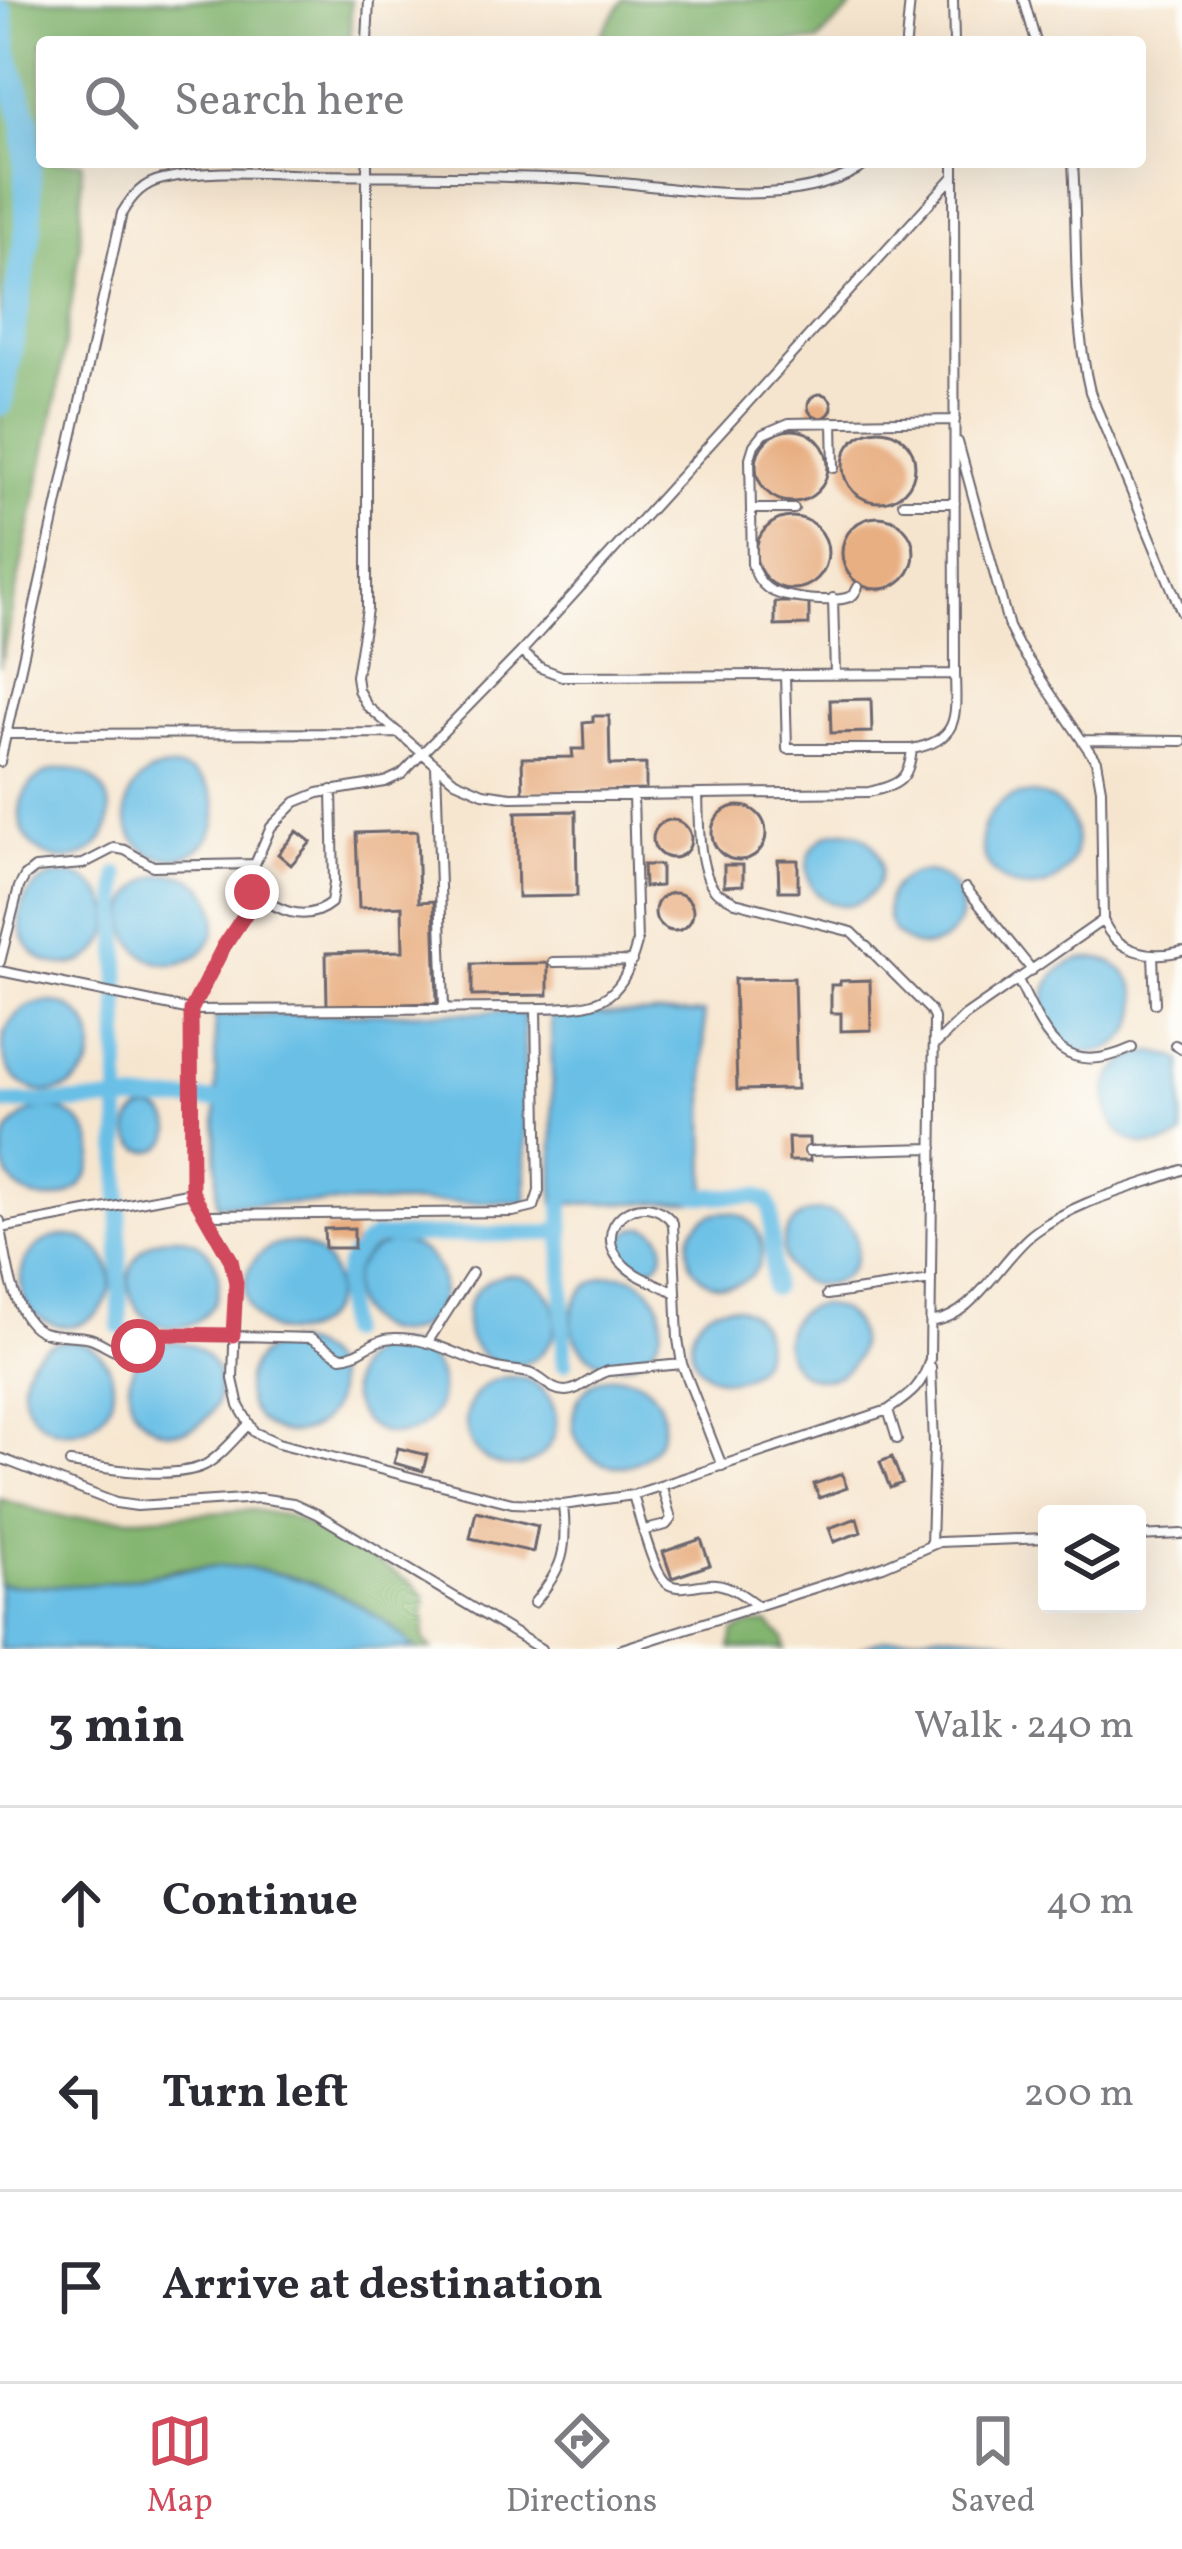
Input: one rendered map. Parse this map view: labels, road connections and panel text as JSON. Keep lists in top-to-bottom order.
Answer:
{
  "page": {
    "search": "Search here",
    "heading": ["3 min", "Walk · 240 m"],
    "list": [
      ["Continue", "40 m"],
      ["Turn left", "200 m"],
      "Arrive at destination"
    ],
    "nav": ["Map", "Directions", "Saved"]
  }
}
